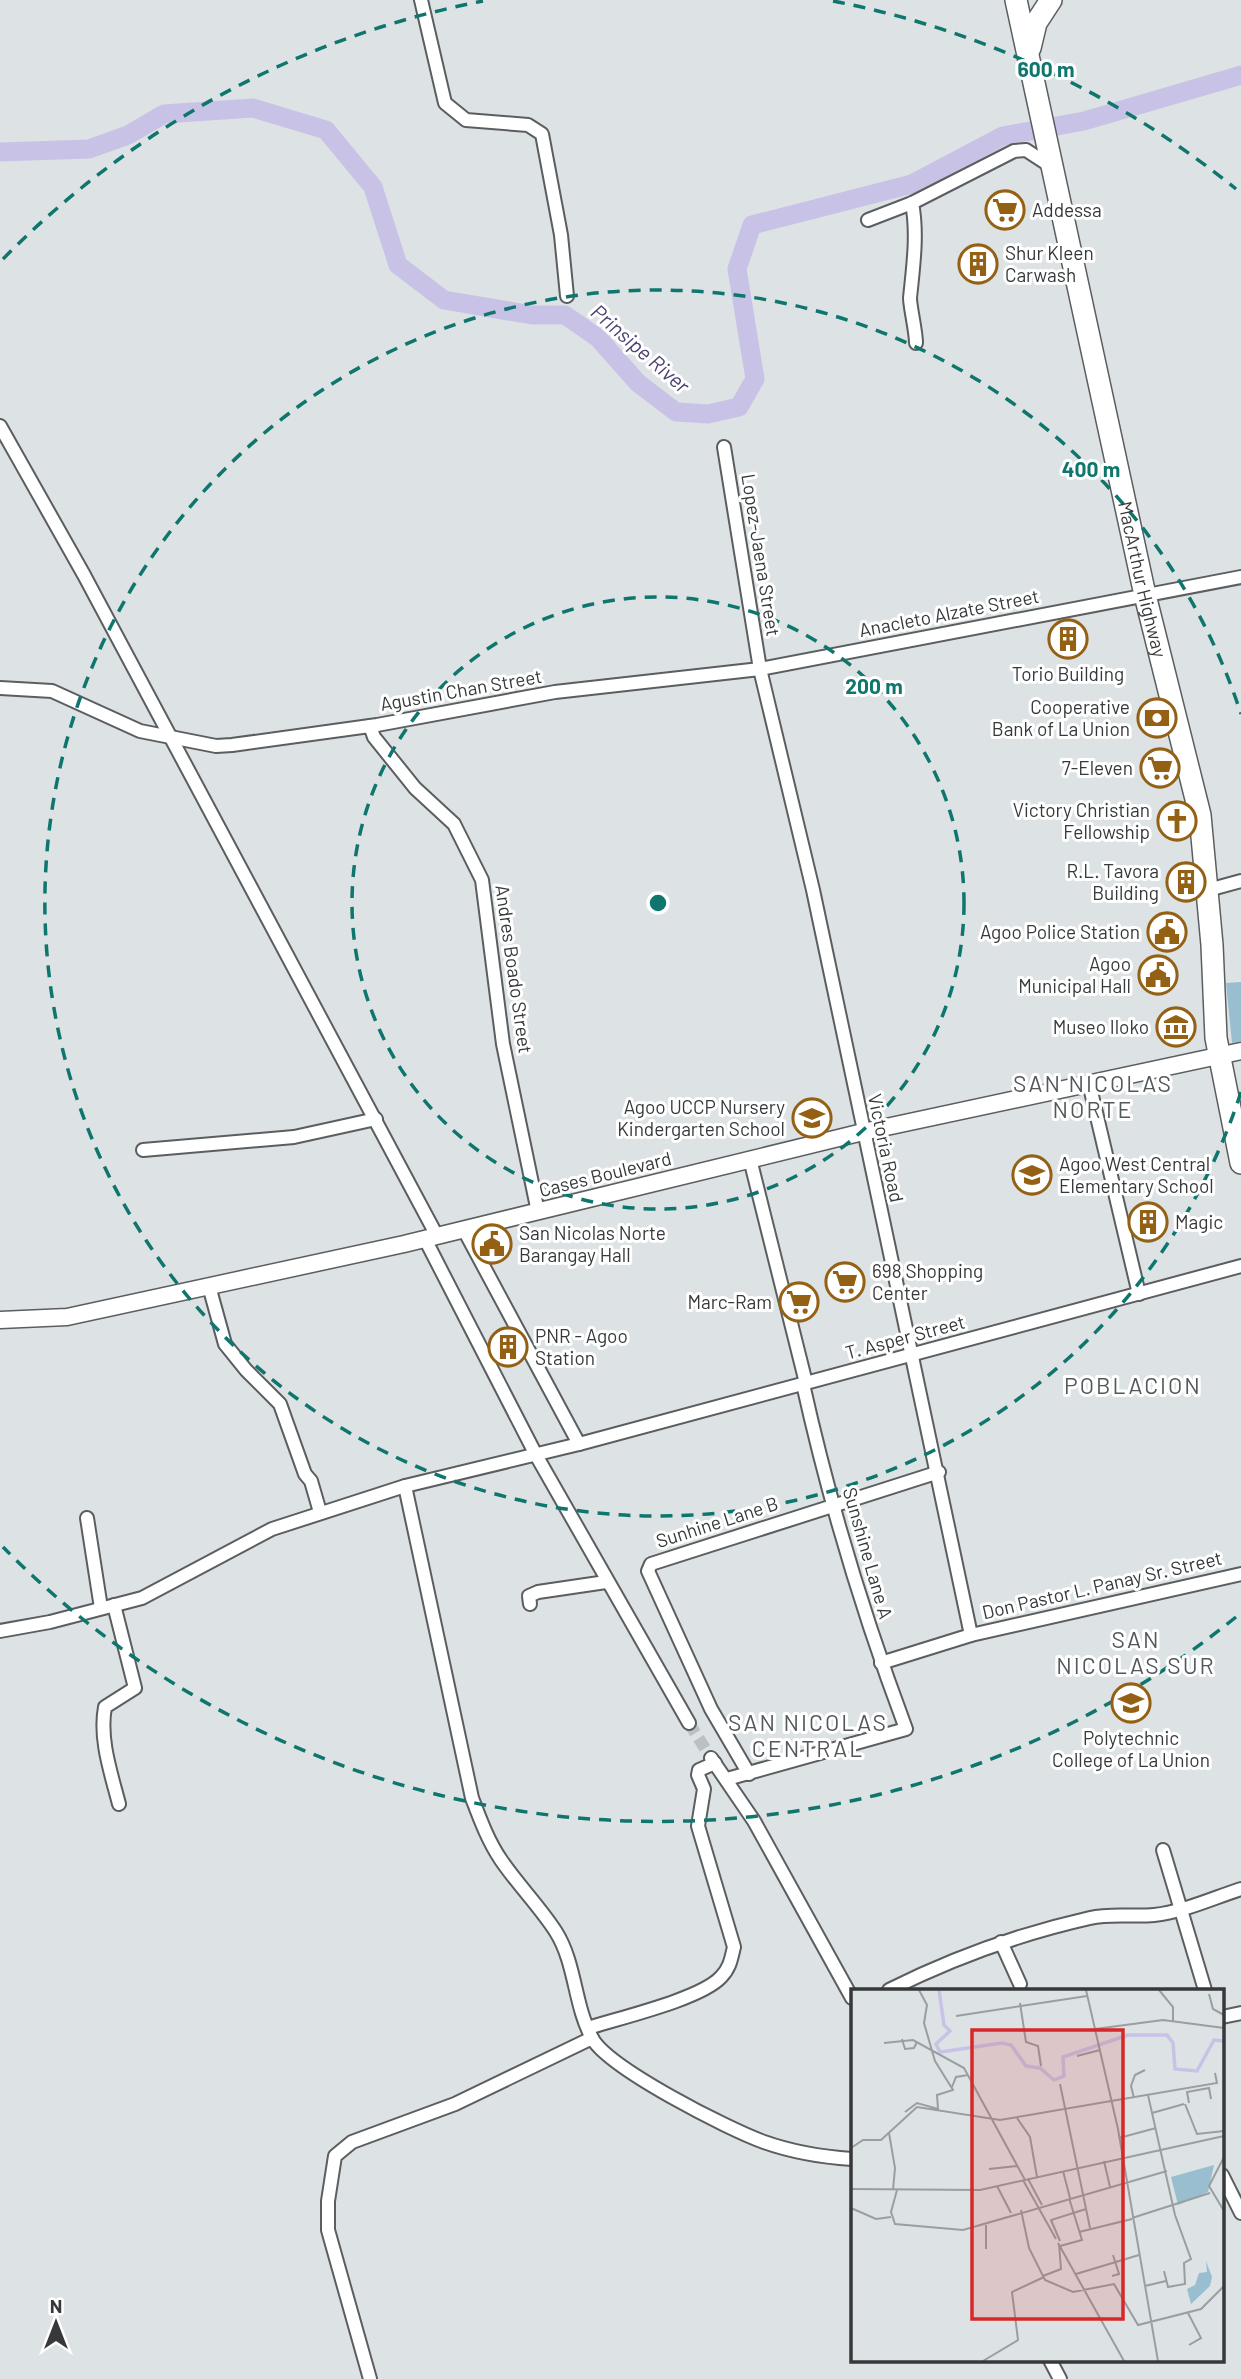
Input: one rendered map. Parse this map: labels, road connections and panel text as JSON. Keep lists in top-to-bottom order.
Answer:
{
  "streets": {
    "highway": ["MacArthur Highway"],
    "street": [
      "Lopez-Jaena Street",
      "Anacleto Alzate Street",
      "Agustin Chan Street",
      "Andres Boado Street",
      "Victoria Road",
      "Cases Boulevard",
      "T. Asper Street",
      "Sunhine Lane B",
      "Sunshine Lane A",
      "Don Pastor L. Panay Sr. Street"
    ]
  },
  "crossings": [
    ["Lopez-Jaena Street", "Anacleto Alzate Street"],
    ["Lopez-Jaena Street", "Agustin Chan Street"],
    ["Lopez-Jaena Street", "Victoria Road"],
    ["MacArthur Highway", "Anacleto Alzate Street"],
    ["MacArthur Highway", "Cases Boulevard"],
    ["Anacleto Alzate Street", "Agustin Chan Street"],
    ["Anacleto Alzate Street", "Victoria Road"],
    ["Agustin Chan Street", "Andres Boado Street"],
    ["Agustin Chan Street", "Victoria Road"],
    ["Andres Boado Street", "Cases Boulevard"],
    ["Victoria Road", "Cases Boulevard"],
    ["Victoria Road", "T. Asper Street"],
    ["Victoria Road", "Sunhine Lane B"],
    ["Victoria Road", "Don Pastor L. Panay Sr. Street"],
    ["Cases Boulevard", "Sunshine Lane A"],
    ["T. Asper Street", "Sunshine Lane A"],
    ["Sunhine Lane B", "Sunshine Lane A"],
    ["Sunshine Lane A", "Don Pastor L. Panay Sr. Street"]
  ],
  "districts": [
    "SAN NICOLAS NORTE",
    "POBLACION",
    "SAN NICOLAS SUR",
    "SAN NICOLAS CENTRAL"
  ],
  "water": ["Prinsipe River"],
  "places": {
    "supermarket": [
      "Addessa",
      "7-Eleven",
      "698 Shopping Center",
      "Marc-Ram"
    ],
    "building": [
      "Shur Kleen Carwash",
      "Torio Building",
      "R.L. Tavora Building",
      "Magic",
      "PNR - Agoo Station"
    ],
    "bank": ["Cooperative Bank of La Union"],
    "church": ["Victory Christian Fellowship"],
    "public building": ["Agoo Police Station", "Agoo Municipal Hall", "San Nicolas Norte Barangay Hall"],
    "museum": ["Museo Iloko"],
    "school or university": ["Agoo UCCP Nursery Kindergarten School", "Agoo West Central Elementary School", "Polytechnic College of La Union"]
  },
  "north": "top",
  "rings": ["600 m", "400 m", "200 m"]
}
